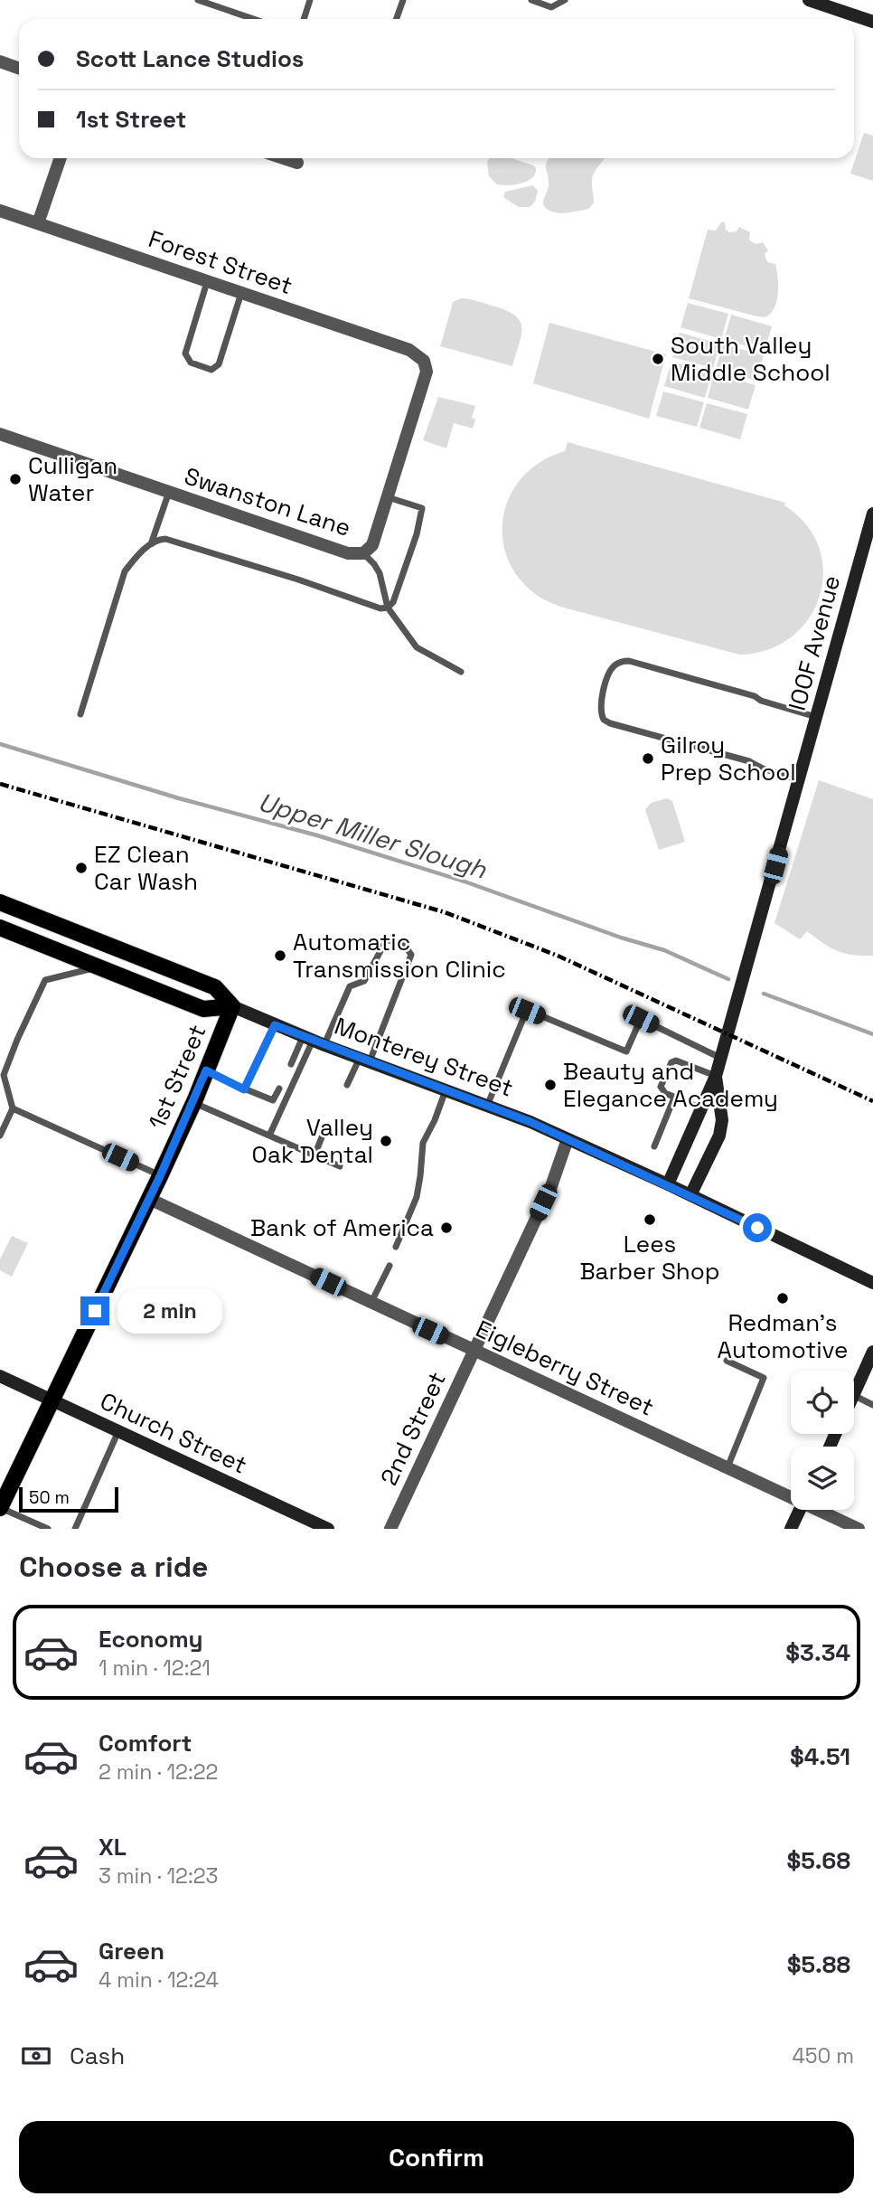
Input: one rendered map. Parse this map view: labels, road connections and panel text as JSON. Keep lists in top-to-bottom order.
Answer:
{
  "streets": {
    "main road": ["Monterey Street", "1st Street"],
    "street": [
      "Forest Street",
      "Swanston Lane",
      "IOOF Avenue",
      "Eigleberry Street",
      "2nd Street",
      "Church Street"
    ]
  },
  "crossings": [
    ["Forest Street", "Swanston Lane"],
    ["IOOF Avenue", "Monterey Street"],
    ["Monterey Street", "1st Street"],
    ["Monterey Street", "2nd Street"],
    ["1st Street", "Eigleberry Street"],
    ["1st Street", "Church Street"],
    ["Eigleberry Street", "2nd Street"]
  ],
  "water": ["Upper Miller Slough"],
  "places": [
    "South Valley Middle School",
    "Culligan Water",
    "Gilroy Prep School",
    "EZ Clean Car Wash",
    "Automatic Transmission Clinic",
    "Beauty and Elegance Academy",
    "Valley Oak Dental",
    "Lees Barber Shop",
    "Bank of America",
    "Redman's Automotive"
  ],
  "scale_bar": "50 m",
  "page": {
    "banner": ["Scott Lance Studios", "1st Street"],
    "bubble": "2 min",
    "scale": "50 m",
    "heading": "Choose a ride",
    "list": [
      {
        "name": "Economy",
        "note": "1 min · 12:21",
        "value": "$3.34"
      },
      {
        "name": "Comfort",
        "note": "2 min · 12:22",
        "value": "$4.51"
      },
      {
        "name": "XL",
        "note": "3 min · 12:23",
        "value": "$5.68"
      },
      {
        "name": "Green",
        "note": "4 min · 12:24",
        "value": "$5.88"
      }
    ],
    "pay": ["Cash", "450 m"],
    "buttons": "Confirm"
  }
}
